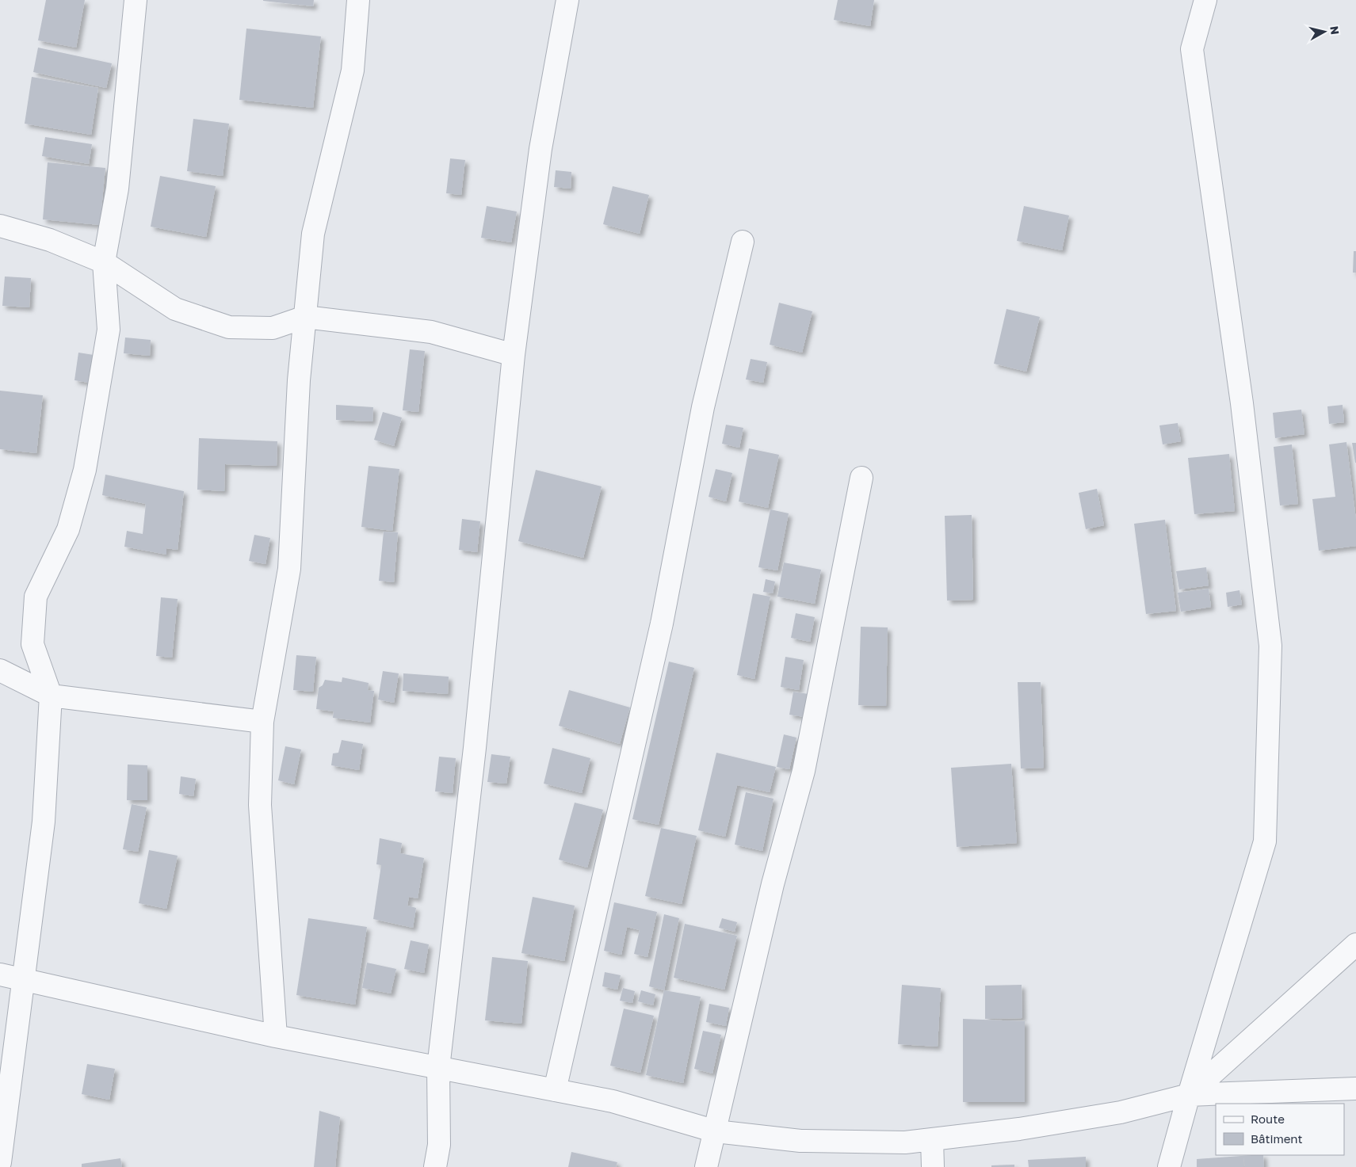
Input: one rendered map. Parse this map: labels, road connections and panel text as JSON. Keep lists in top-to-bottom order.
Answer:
{
  "legend": ["Route", "Bâtiment"],
  "north": "right"
}
